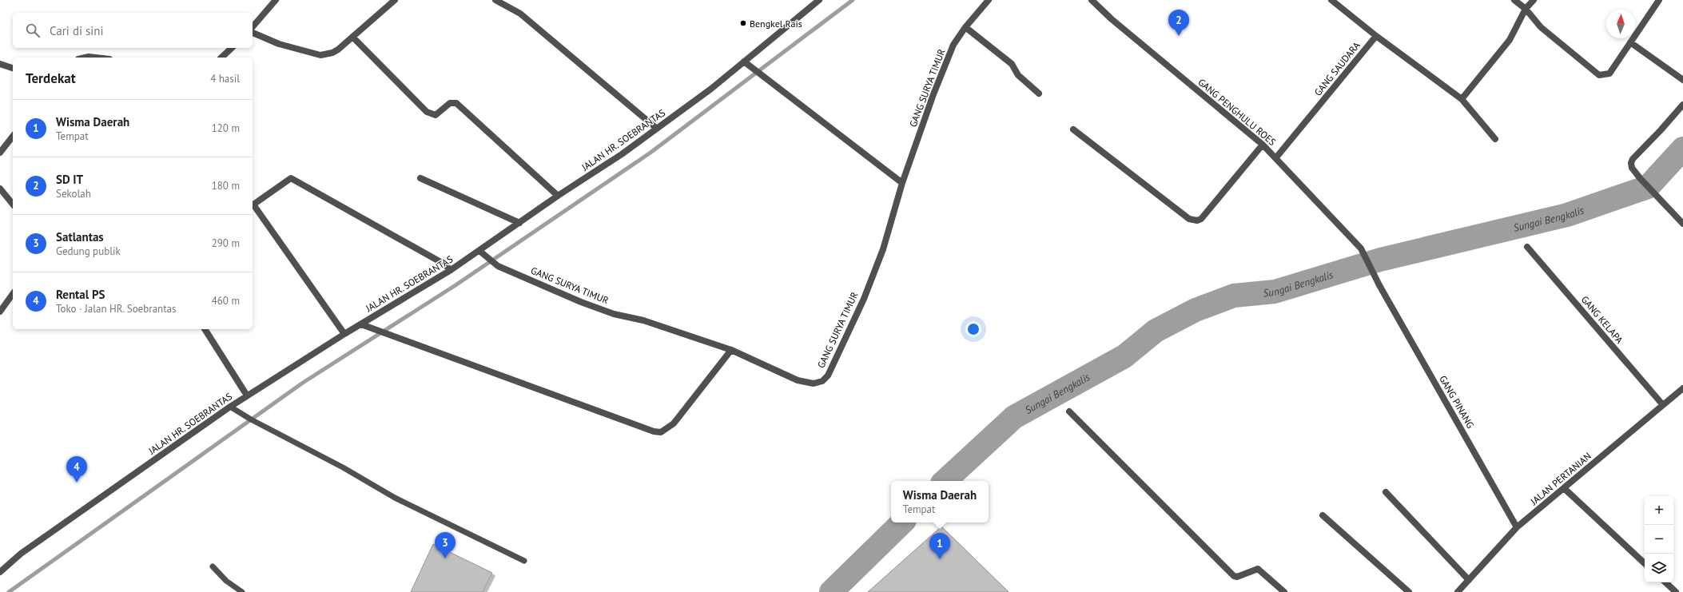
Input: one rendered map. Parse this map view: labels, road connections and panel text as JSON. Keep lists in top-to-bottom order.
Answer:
{
  "streets": {
    "street": [
      "GANG SAUDARA",
      "GANG SURYA TIMUR",
      "GANG PENGHULU ROES",
      "JALAN HR. SOEBRANTAS",
      "GANG KELAPA",
      "GANG PINANG",
      "JALAN PERTANIAN"
    ]
  },
  "crossings": [
    ["GANG SAUDARA", "GANG PENGHULU ROES"],
    ["GANG SURYA TIMUR", "JALAN HR. SOEBRANTAS"],
    ["GANG PENGHULU ROES", "GANG PINANG"],
    ["GANG KELAPA", "JALAN PERTANIAN"],
    ["GANG PINANG", "JALAN PERTANIAN"]
  ],
  "water": ["Sungai Bengkalis"],
  "places": ["Bengkel Rais"],
  "north": "top",
  "page": {
    "pins": [
      "2",
      "4",
      "3",
      "1"
    ],
    "search": "Cari di sini",
    "heading": ["Terdekat", "4 hasil"],
    "list": [
      {
        "mark": "1",
        "name": "Wisma Daerah",
        "note": "Tempat",
        "value": "120 m"
      },
      {
        "mark": "2",
        "name": "SD IT",
        "note": "Sekolah",
        "value": "180 m"
      },
      {
        "mark": "3",
        "name": "Satlantas",
        "note": "Gedung publik",
        "value": "290 m"
      },
      {
        "mark": "4",
        "name": "Rental PS",
        "note": "Toko · Jalan HR. Soebrantas",
        "value": "460 m"
      }
    ],
    "popup": ["Wisma Daerah", "Tempat"],
    "map_buttons": ["+", "−"]
  }
}
